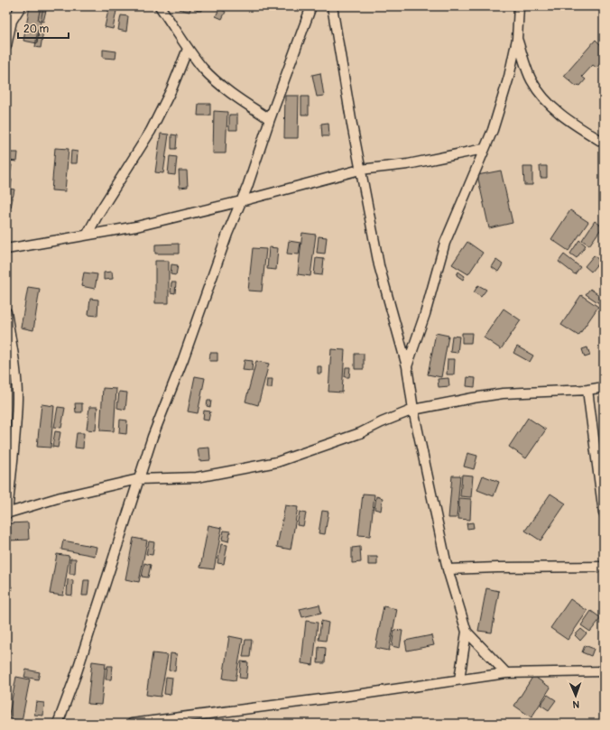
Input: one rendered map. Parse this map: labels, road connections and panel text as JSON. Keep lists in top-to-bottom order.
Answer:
{
  "scale_bar": "20 m",
  "north": "bottom"
}
